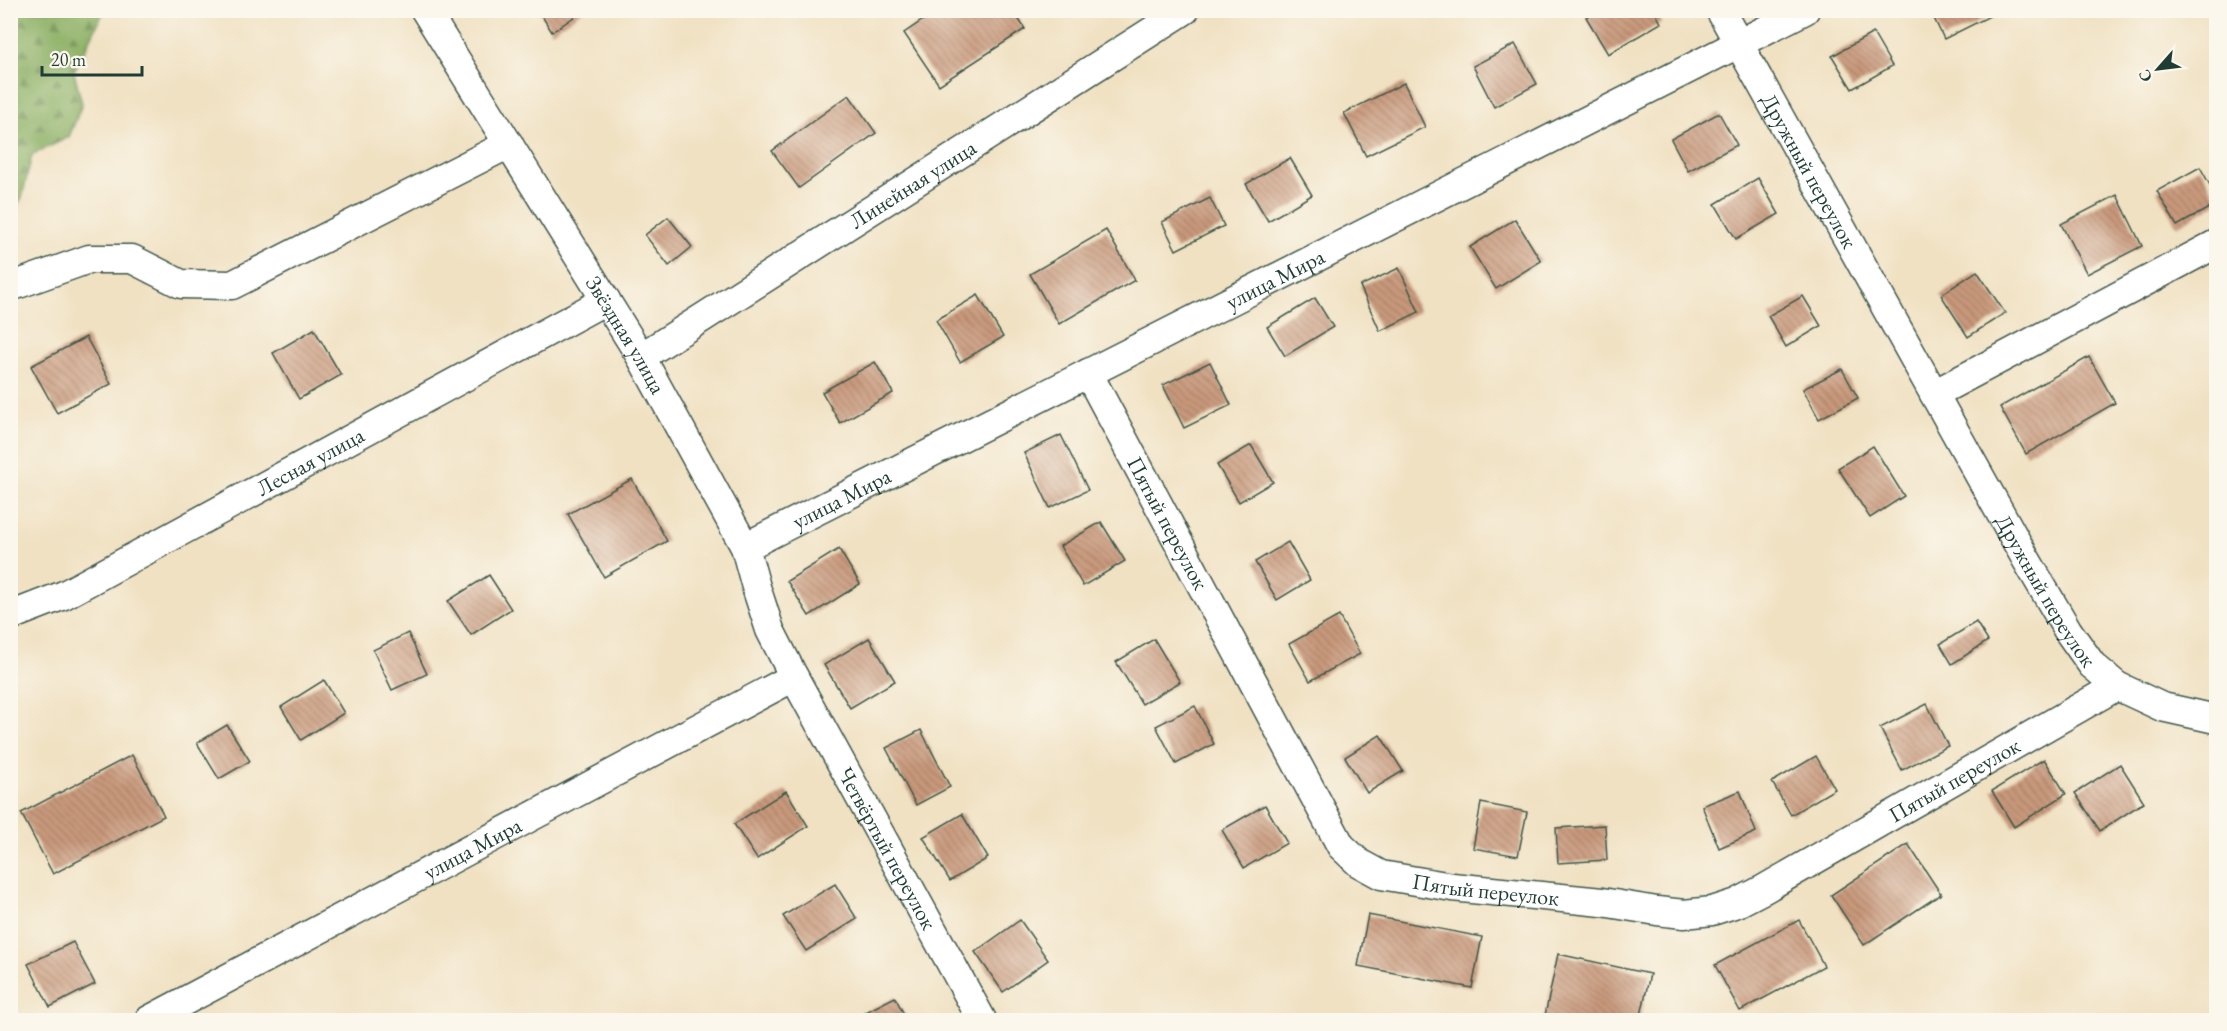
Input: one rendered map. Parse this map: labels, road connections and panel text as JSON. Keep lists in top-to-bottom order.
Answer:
{
  "streets": {
    "street": [
      "Дружный переулок",
      "Линейная улица",
      "улица Мира",
      "Звёздная улица",
      "Лесная улица",
      "Пятый переулок",
      "Четвёртый переулок"
    ]
  },
  "crossings": [
    ["Дружный переулок", "улица Мира"],
    ["Дружный переулок", "Пятый переулок"],
    ["Линейная улица", "Звёздная улица"],
    ["улица Мира", "Звёздная улица"],
    ["улица Мира", "Пятый переулок"],
    ["улица Мира", "Четвёртый переулок"],
    ["Звёздная улица", "Лесная улица"],
    ["Звёздная улица", "Четвёртый переулок"]
  ],
  "scale_bar": "20 m",
  "north": "bottom left"
}
